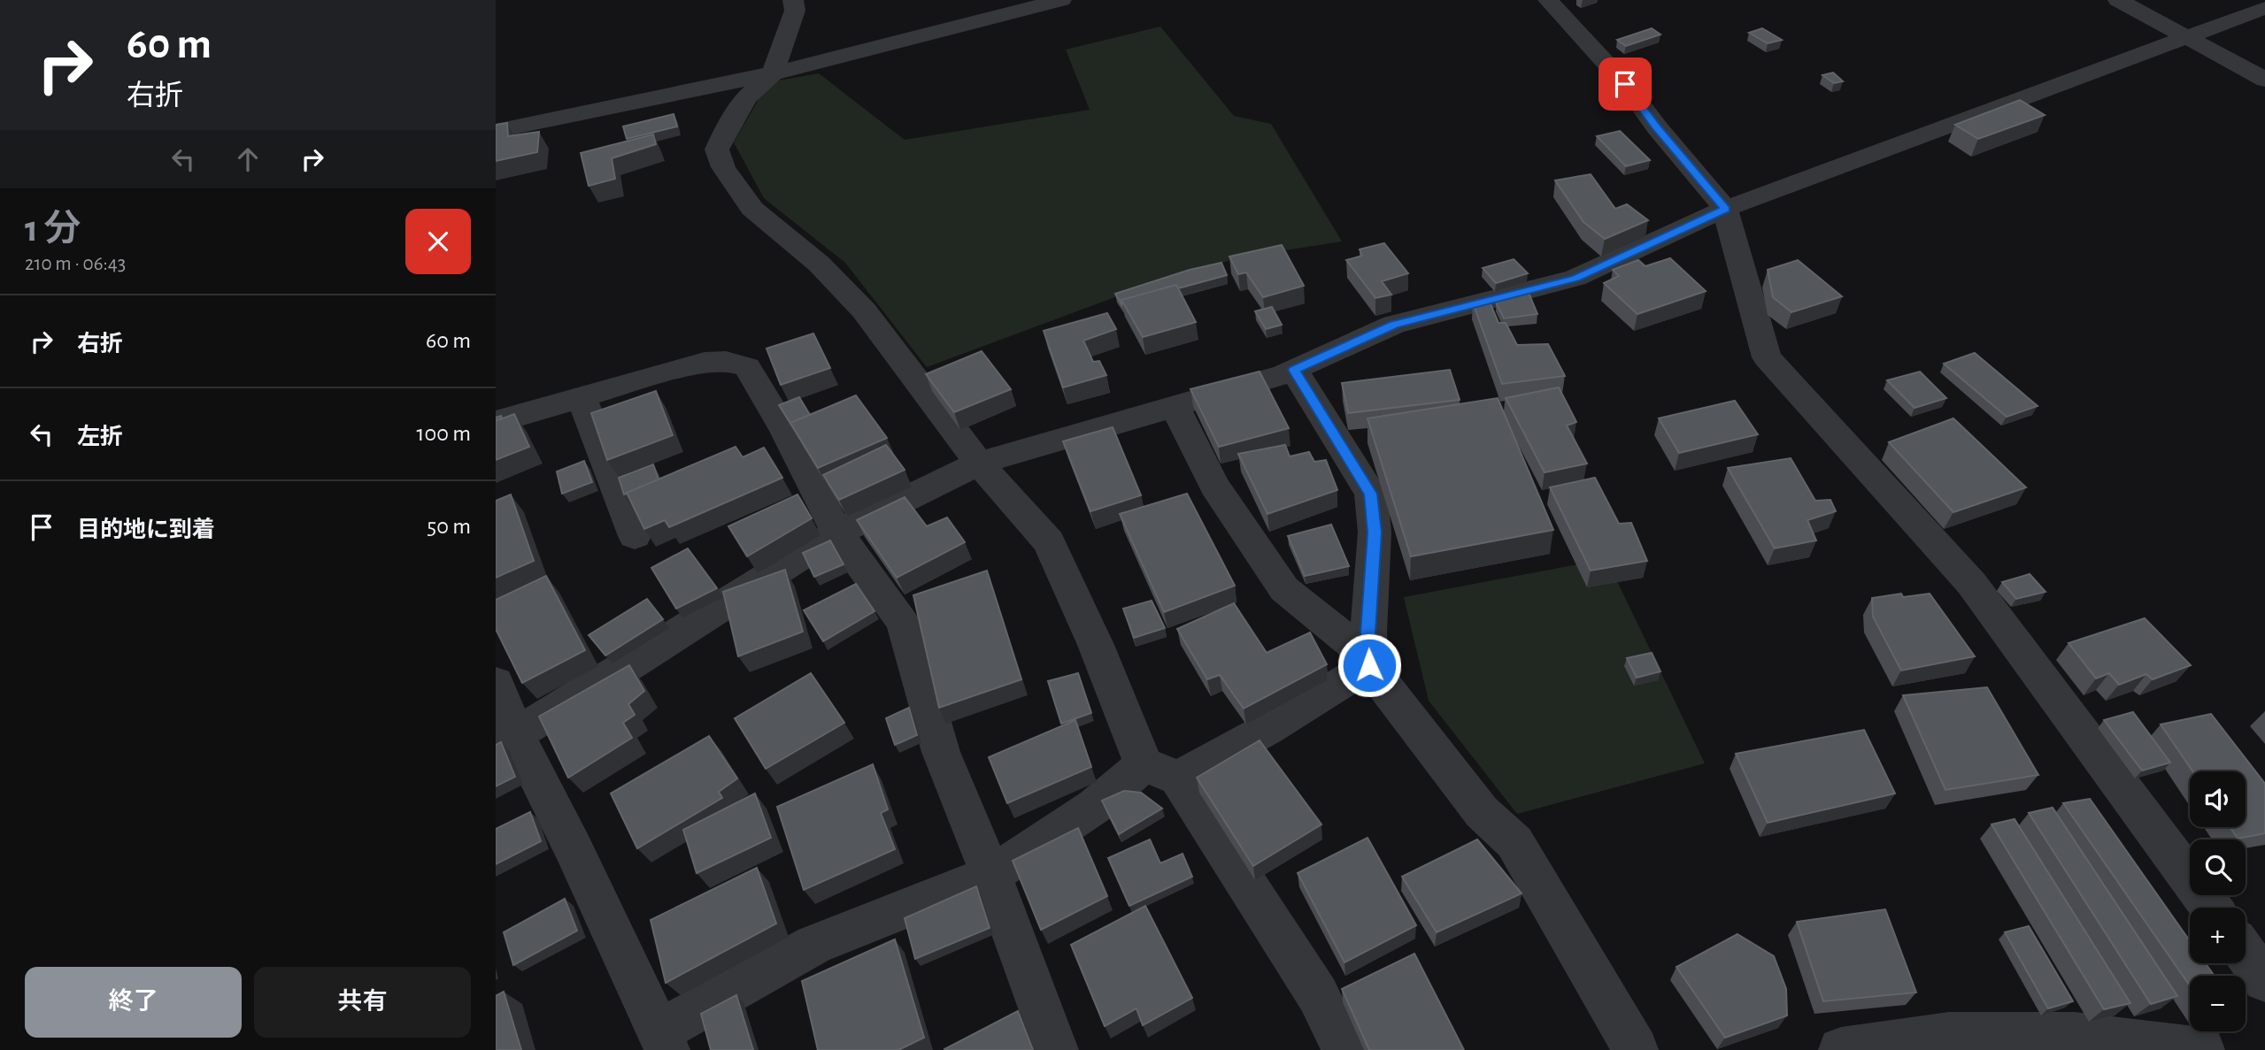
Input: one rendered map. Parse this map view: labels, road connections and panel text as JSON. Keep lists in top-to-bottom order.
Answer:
{
  "page": {
    "turn": ["60 m", "右折"],
    "heading": ["1 分", "210 m · 06:43"],
    "list": [
      {
        "name": "右折",
        "value": "60 m"
      },
      {
        "name": "左折",
        "value": "100 m"
      },
      {
        "name": "目的地に到着",
        "value": "50 m"
      }
    ],
    "map_buttons": ["+", "−"],
    "buttons": ["終了", "共有"]
  }
}
